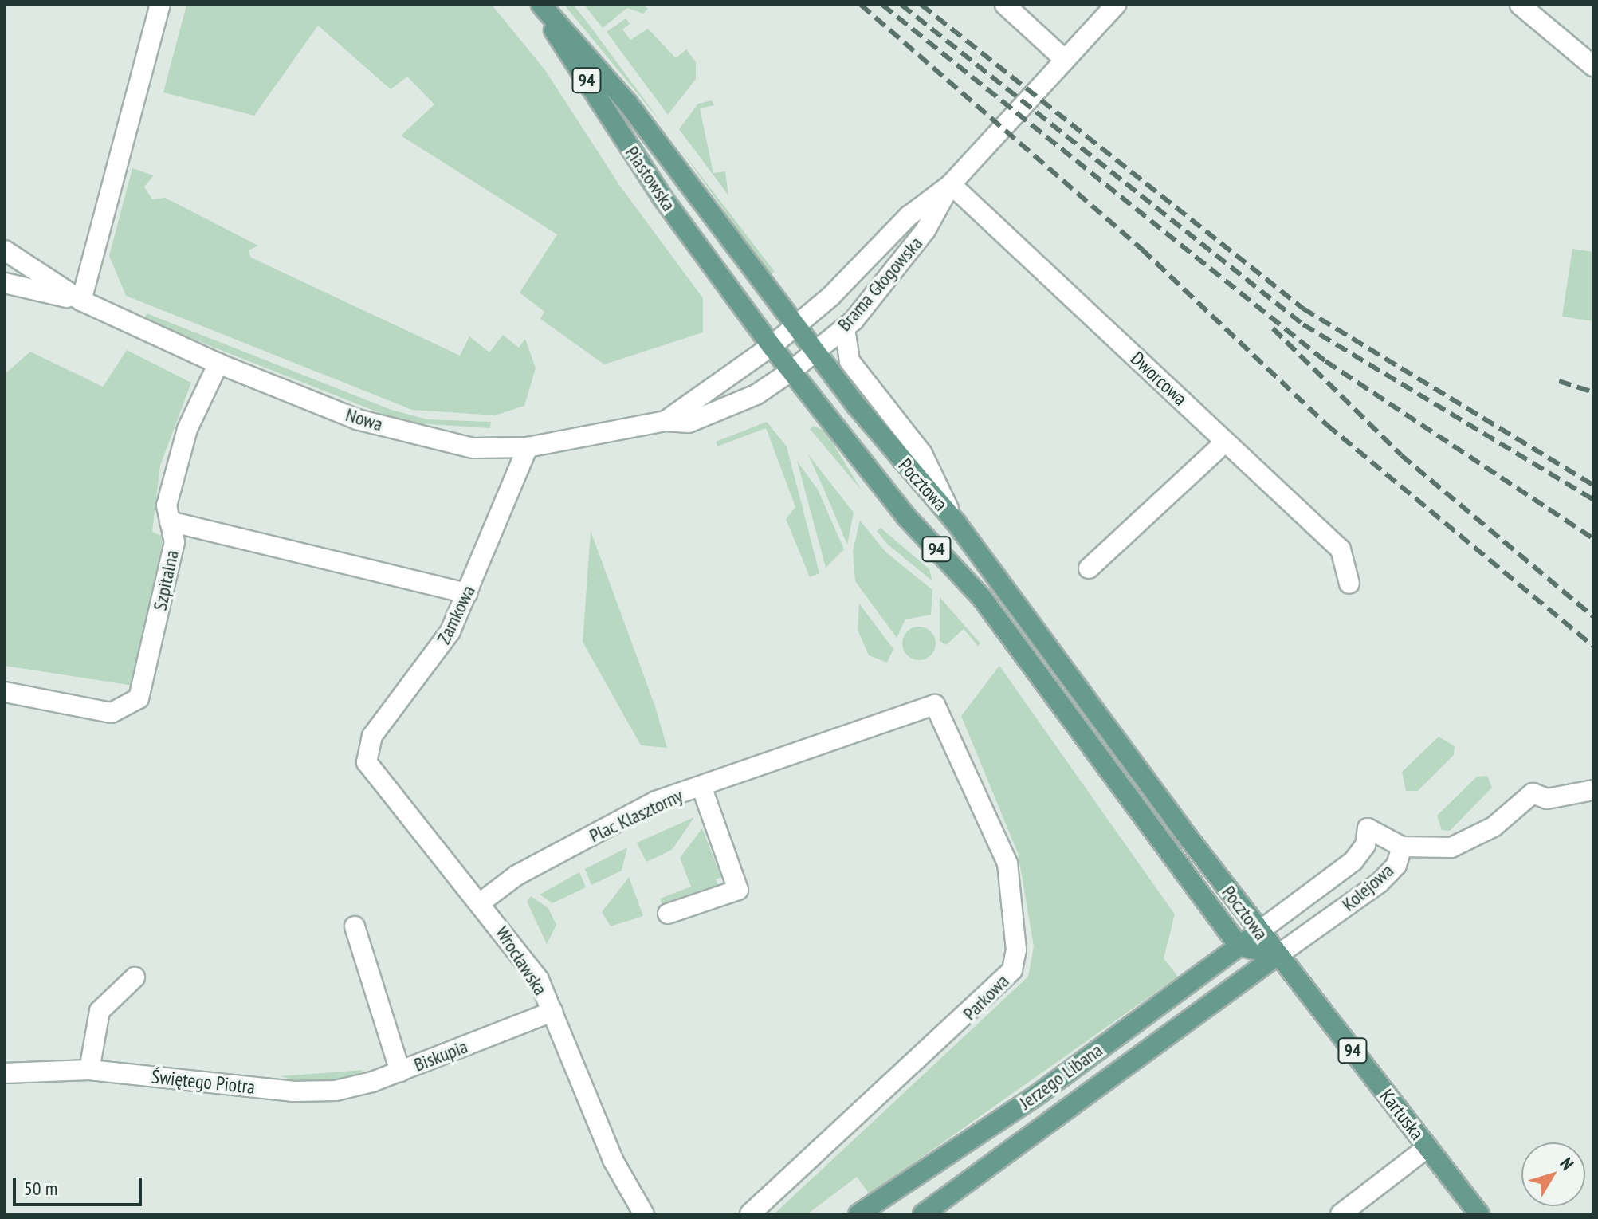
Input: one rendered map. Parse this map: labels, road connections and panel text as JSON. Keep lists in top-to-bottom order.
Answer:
{
  "streets": {
    "main road": [
      "94",
      "Piastowska",
      "Pocztowa",
      "Jerzego Libana",
      "Kartuska"
    ],
    "street": [
      "Brama Głogowska",
      "Dworcowa",
      "Nowa",
      "Szpitalna",
      "Zamkowa",
      "Plac Klasztorny",
      "Kolejowa",
      "Wrocławska",
      "Parkowa",
      "Biskupia",
      "Świętego Piotra"
    ]
  },
  "crossings": [
    ["94", "Brama Głogowska"],
    ["94", "Pocztowa"],
    ["Piastowska", "Brama Głogowska"],
    ["Piastowska", "Nowa"],
    ["Piastowska", "Pocztowa"],
    ["Brama Głogowska", "Dworcowa"],
    ["Brama Głogowska", "Nowa"],
    ["Brama Głogowska", "Pocztowa"],
    ["Nowa", "Pocztowa"],
    ["Nowa", "Szpitalna"],
    ["Nowa", "Zamkowa"],
    ["Pocztowa", "Kolejowa"],
    ["Pocztowa", "Jerzego Libana"],
    ["Pocztowa", "Kartuska"],
    ["Zamkowa", "Wrocławska"],
    ["Plac Klasztorny", "Wrocławska"],
    ["Plac Klasztorny", "Parkowa"],
    ["Kolejowa", "Jerzego Libana"],
    ["Kolejowa", "Kartuska"],
    ["Wrocławska", "Biskupia"],
    ["Biskupia", "Świętego Piotra"],
    ["Jerzego Libana", "Kartuska"]
  ],
  "scale_bar": "50 m",
  "north": "top right"
}
